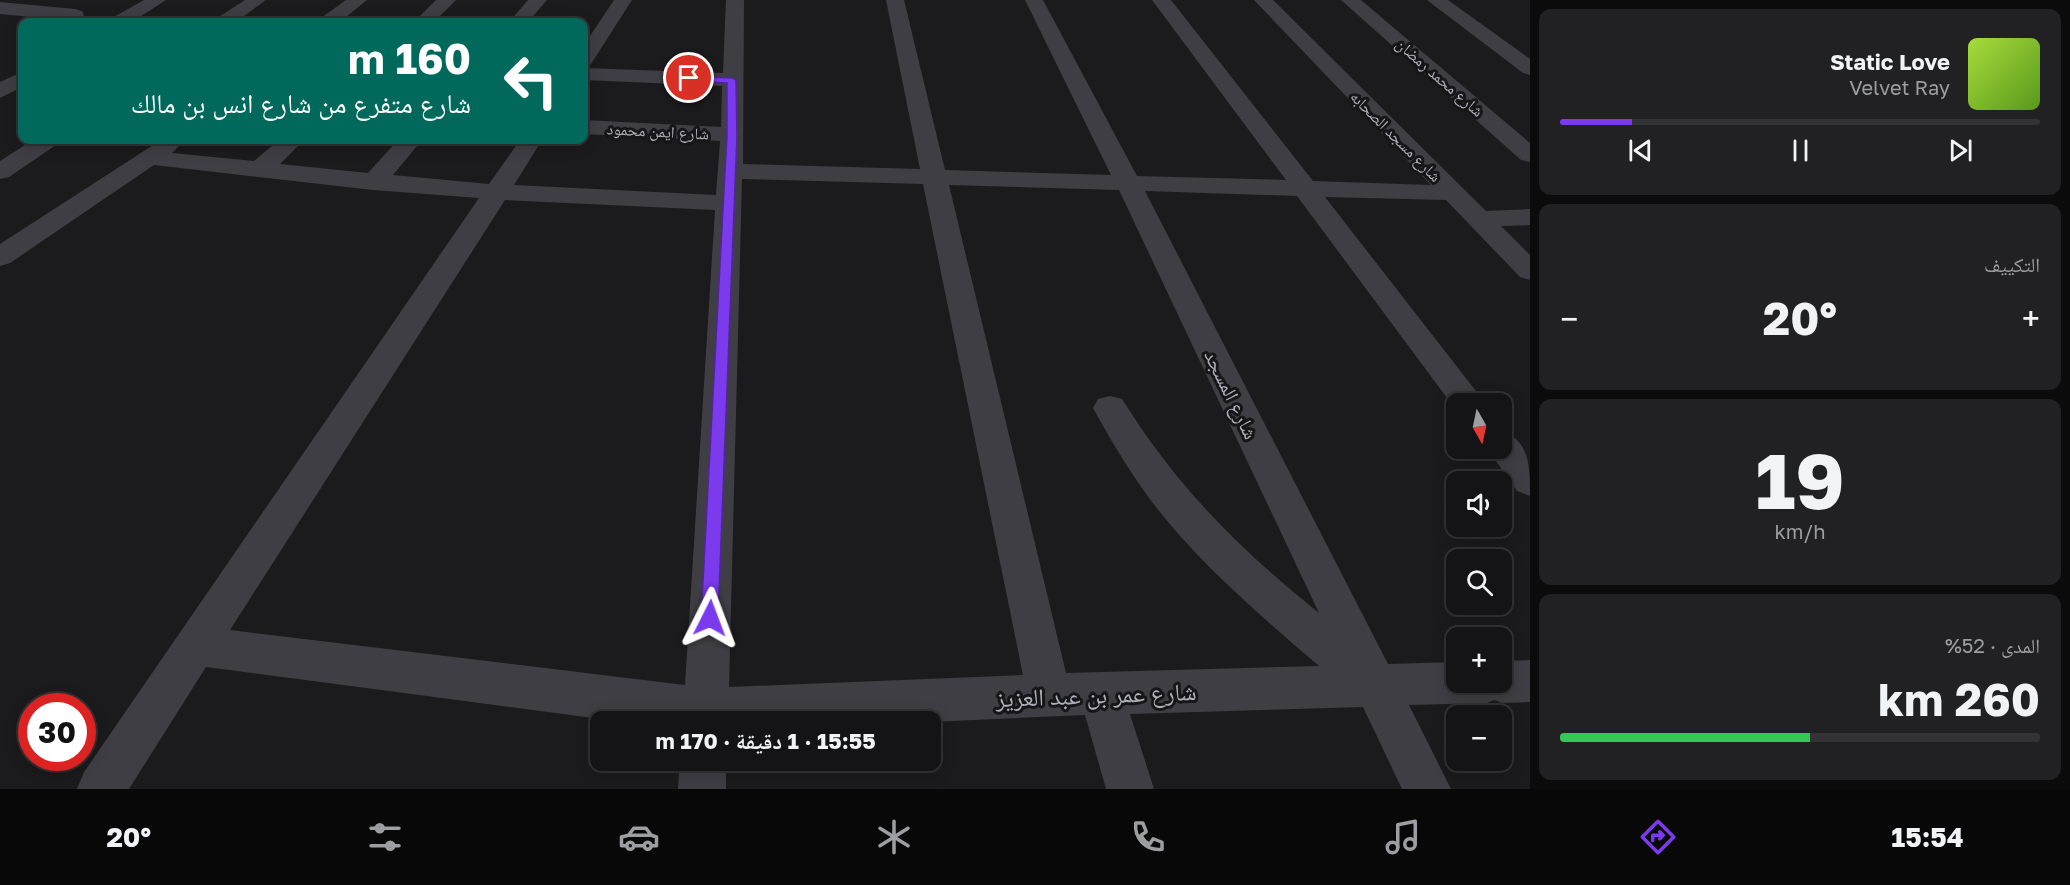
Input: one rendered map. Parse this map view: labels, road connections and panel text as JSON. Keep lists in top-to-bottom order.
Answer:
{
  "streets": {
    "street": [
      "شارع محمد رمضان",
      "شارع ايمن محمود",
      "شارع مسجد الصحابه",
      "شارع المسجد",
      "شارع عمر بن عبد العزيز"
    ]
  },
  "crossings": [
    ["شارع المسجد", "شارع عمر بن عبد العزيز"]
  ],
  "north": "bottom",
  "page": {
    "turn": ["160 m", "شارع متفرع من شارع انس بن مالك"],
    "song": ["Static Love", "Velvet Ray"],
    "tile": [
      "التكييف",
      ["19", "km/h"],
      ["المدى · 52%", "260 km"]
    ],
    "heat": ["−", "20°", "+"],
    "map_buttons": ["+", "−"],
    "limit": "30",
    "trip": "15:55 · 1 دقيقة · 170 m",
    "tabs": ["15:54", "20°"]
  }
}
